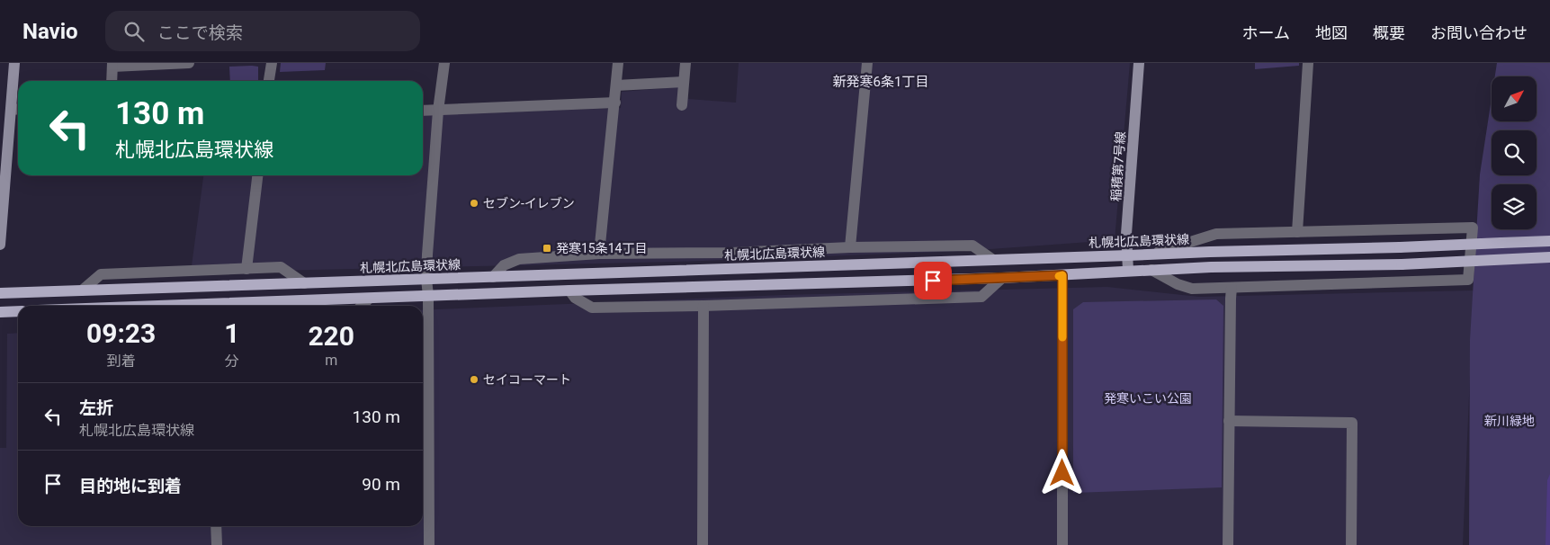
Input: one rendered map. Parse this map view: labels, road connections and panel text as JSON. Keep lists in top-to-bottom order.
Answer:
{
  "streets": {
    "main road": ["札幌北広島環状線"],
    "street": ["稲積第7号線"]
  },
  "crossings": [
    ["稲積第7号線", "札幌北広島環状線"]
  ],
  "districts": ["新発寒6条1丁目"],
  "parks": ["発寒いこい公園", "新川緑地"],
  "places": {
    "other": ["セブン-イレブン", "セイコーマート"],
    "transit": ["発寒15条14丁目"]
  },
  "north": "top right",
  "page": {
    "header": "Navio",
    "search": "ここで検索",
    "nav": [
      "ホーム",
      "地図",
      "概要",
      "お問い合わせ"
    ],
    "turn": ["130 m", "札幌北広島環状線"],
    "eta": [
      "09:23",
      "到着",
      "1",
      "分",
      "220",
      "m"
    ],
    "list": [
      {
        "name": "左折",
        "note": "札幌北広島環状線",
        "value": "130 m"
      },
      {
        "name": "目的地に到着",
        "value": "90 m"
      }
    ]
  }
}
